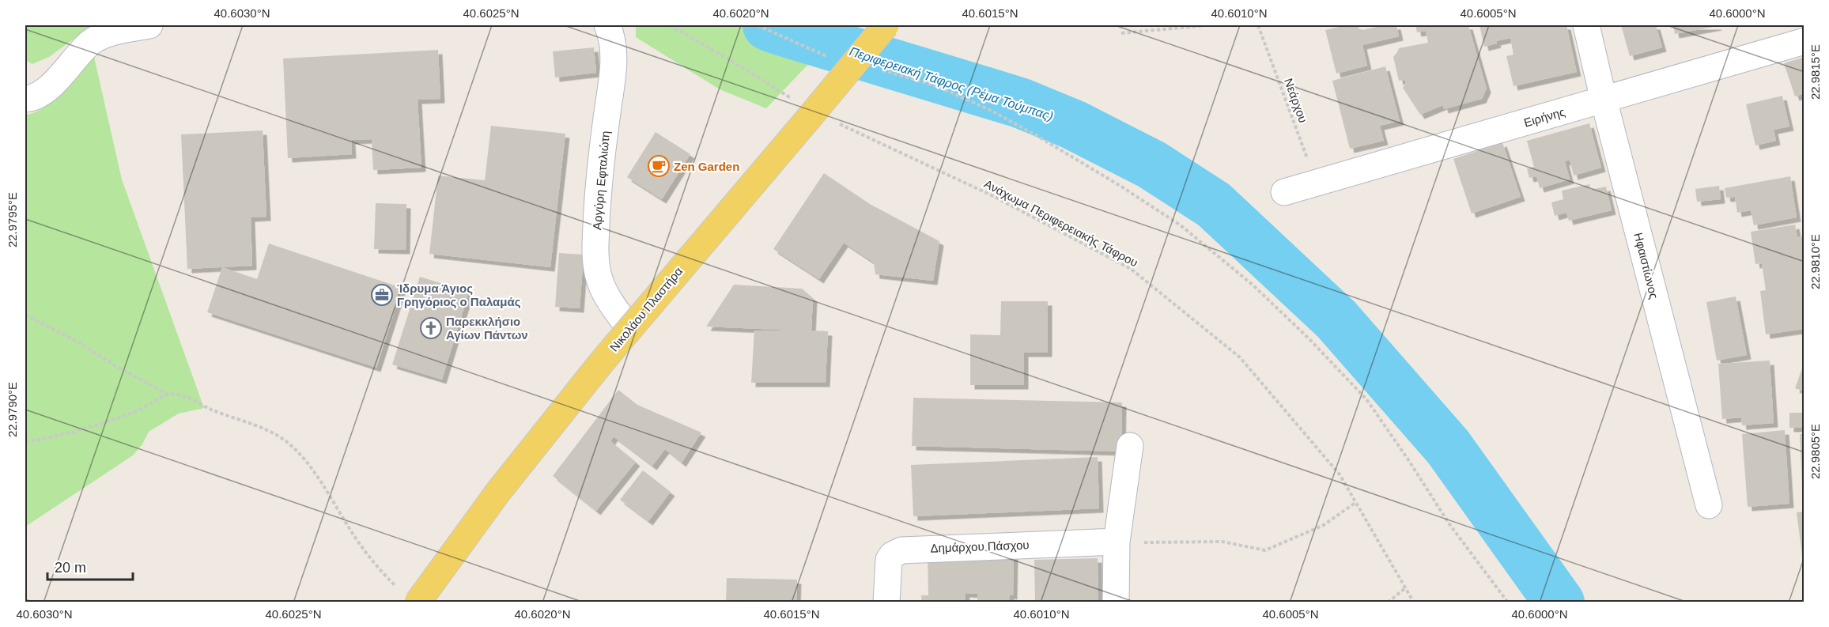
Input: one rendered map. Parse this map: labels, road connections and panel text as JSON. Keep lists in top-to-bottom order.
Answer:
{
  "streets": {
    "main road": ["Νικολάου Πλαστήρα"],
    "street": [
      "Ειρήνης",
      "Αργύρη Εφταλιώτη",
      "Ηφαιστίωνος",
      "Δημάρχου Πάσχου"
    ],
    "path": ["Νεάρχου", "Ανάχωμα Περιφερειακής Τάφρου"]
  },
  "crossings": [
    ["Νεάρχου", "Ειρήνης"],
    ["Ειρήνης", "Ηφαιστίωνος"],
    ["Αργύρη Εφταλιώτη", "Νικολάου Πλαστήρα"],
    ["Ανάχωμα Περιφερειακής Τάφρου", "Νικολάου Πλαστήρα"]
  ],
  "water": ["Περιφερειακή Τάφρος (Ρέμα Τούμπας)"],
  "places": {
    "cafe": ["Zen Garden"],
    "office": ["Ίδρυμα Άγιος Γρηγόριος ο Παλαμάς"],
    "church": ["Παρεκκλήσιο Αγίων Πάντων"]
  },
  "scale_bar": "20 m",
  "coordinates": [
    "40.6030°N",
    "40.6025°N",
    "40.6020°N",
    "40.6015°N",
    "40.6010°N",
    "40.6005°N",
    "40.6000°N",
    "22.9815°E",
    "22.9795°E",
    "22.9810°E",
    "22.9790°E",
    "22.9805°E"
  ]
}
